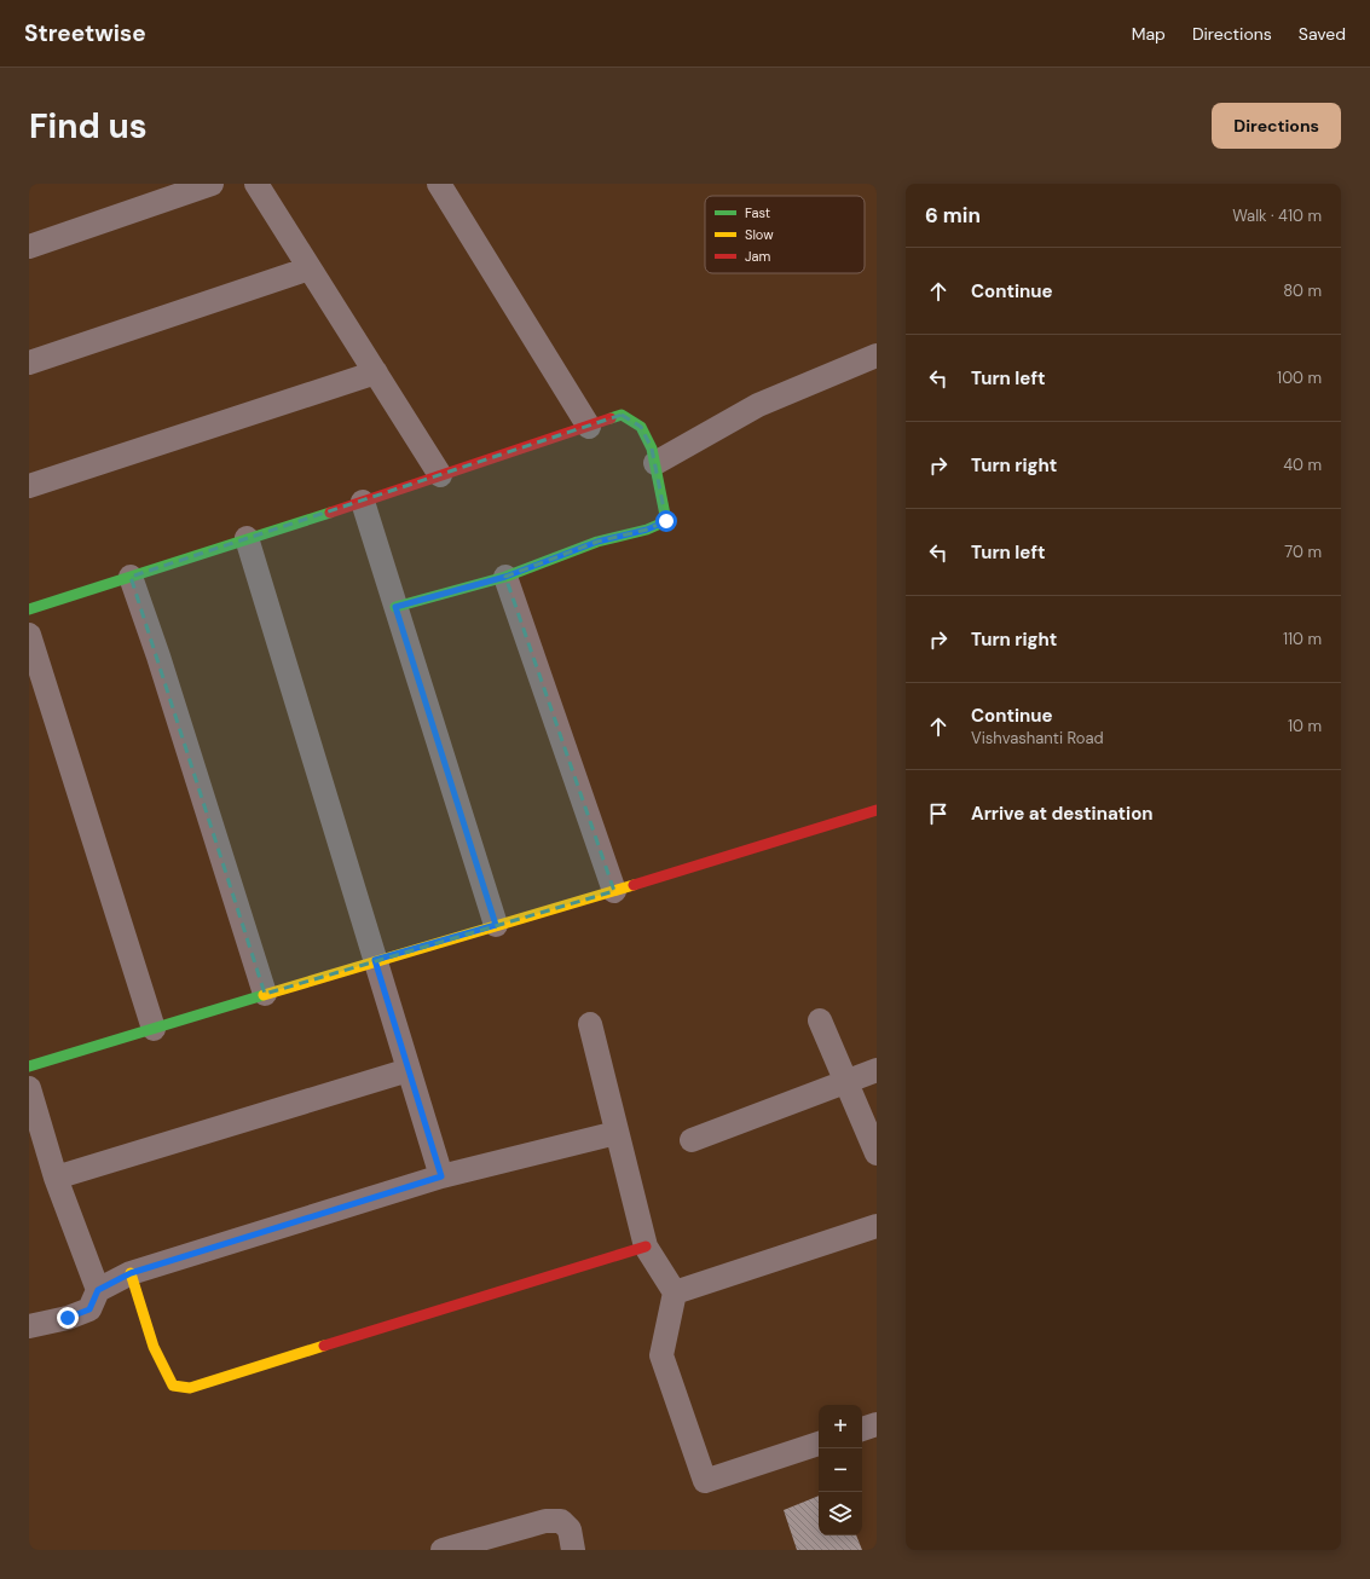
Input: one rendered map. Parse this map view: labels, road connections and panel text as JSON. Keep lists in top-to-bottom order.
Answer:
{
  "legend": ["Fast", "Slow", "Jam"],
  "page": {
    "header": "Streetwise",
    "nav": ["Map", "Directions", "Saved"],
    "buttons": "Directions",
    "title": "Find us",
    "heading": ["6 min", "Walk · 410 m"],
    "list": [
      ["Continue", "80 m"],
      ["Turn left", "100 m"],
      ["Turn right", "40 m"],
      ["Turn left", "70 m"],
      ["Turn right", "110 m"],
      ["Continue", "Vishvashanti Road", "10 m"],
      "Arrive at destination"
    ],
    "map_buttons": ["+", "−"]
  }
}
